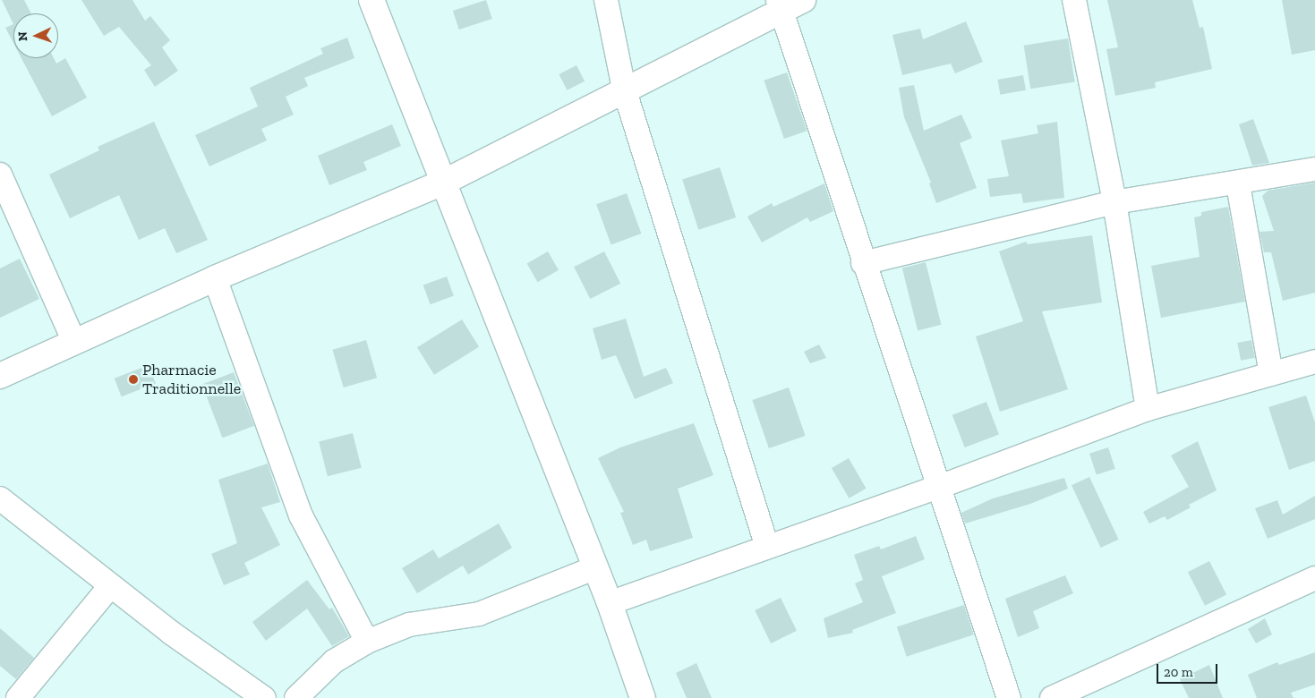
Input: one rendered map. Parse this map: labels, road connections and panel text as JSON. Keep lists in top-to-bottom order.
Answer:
{
  "places": ["Pharmacie Traditionnelle"],
  "scale_bar": "20 m",
  "north": "left"
}
